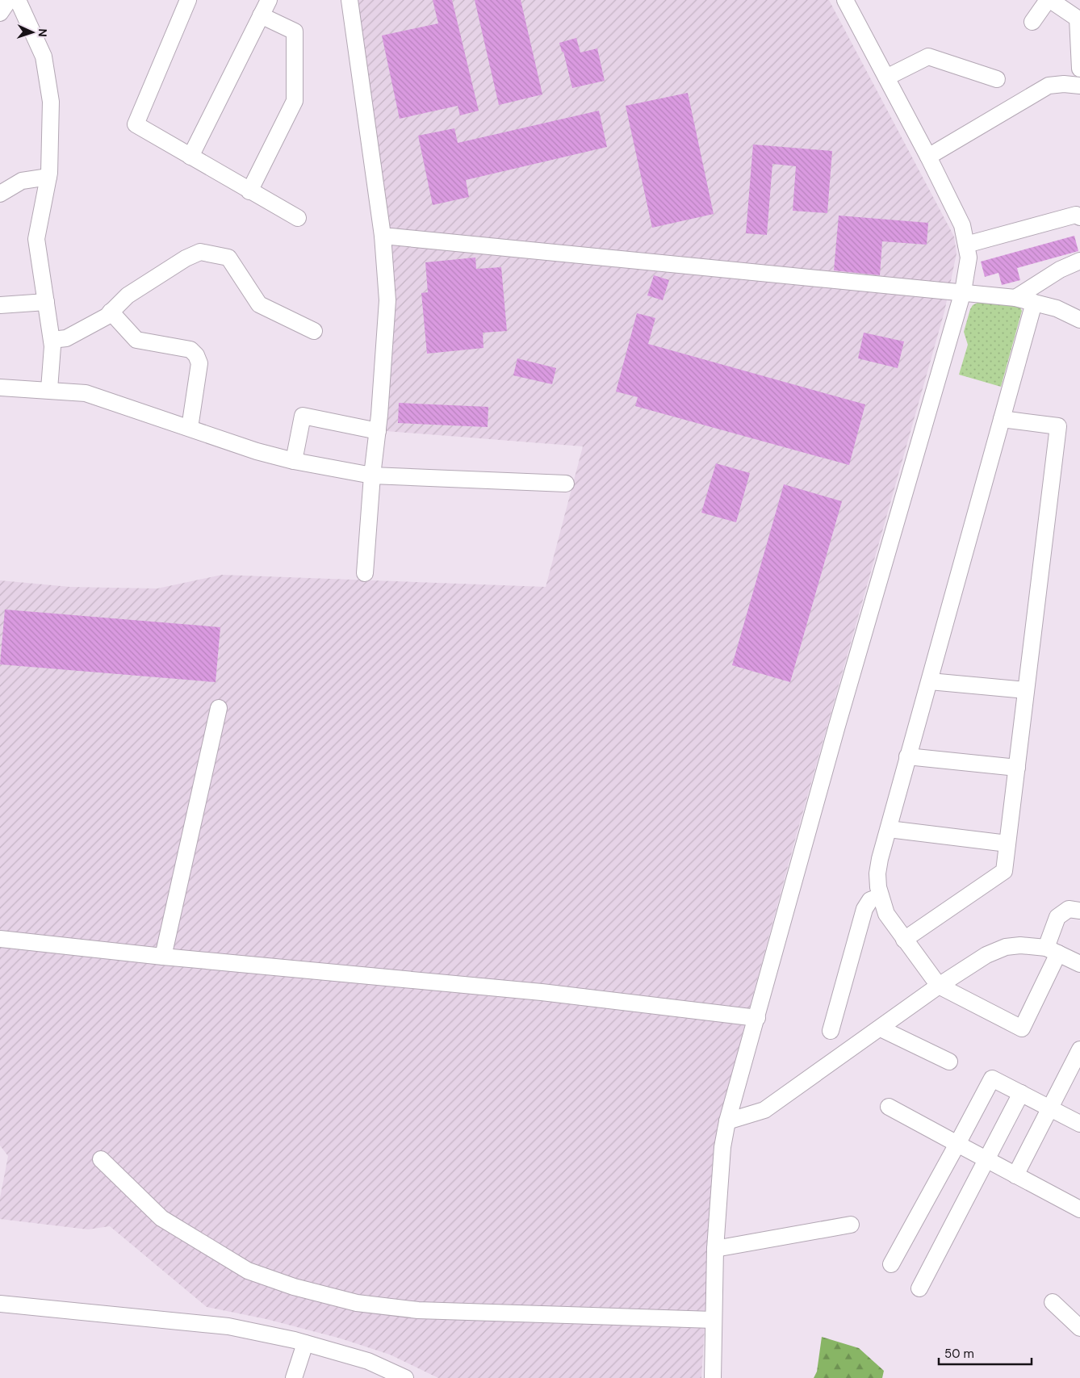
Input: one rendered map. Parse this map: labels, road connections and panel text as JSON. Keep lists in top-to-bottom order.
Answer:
{
  "scale_bar": "50 m",
  "north": "right"
}
